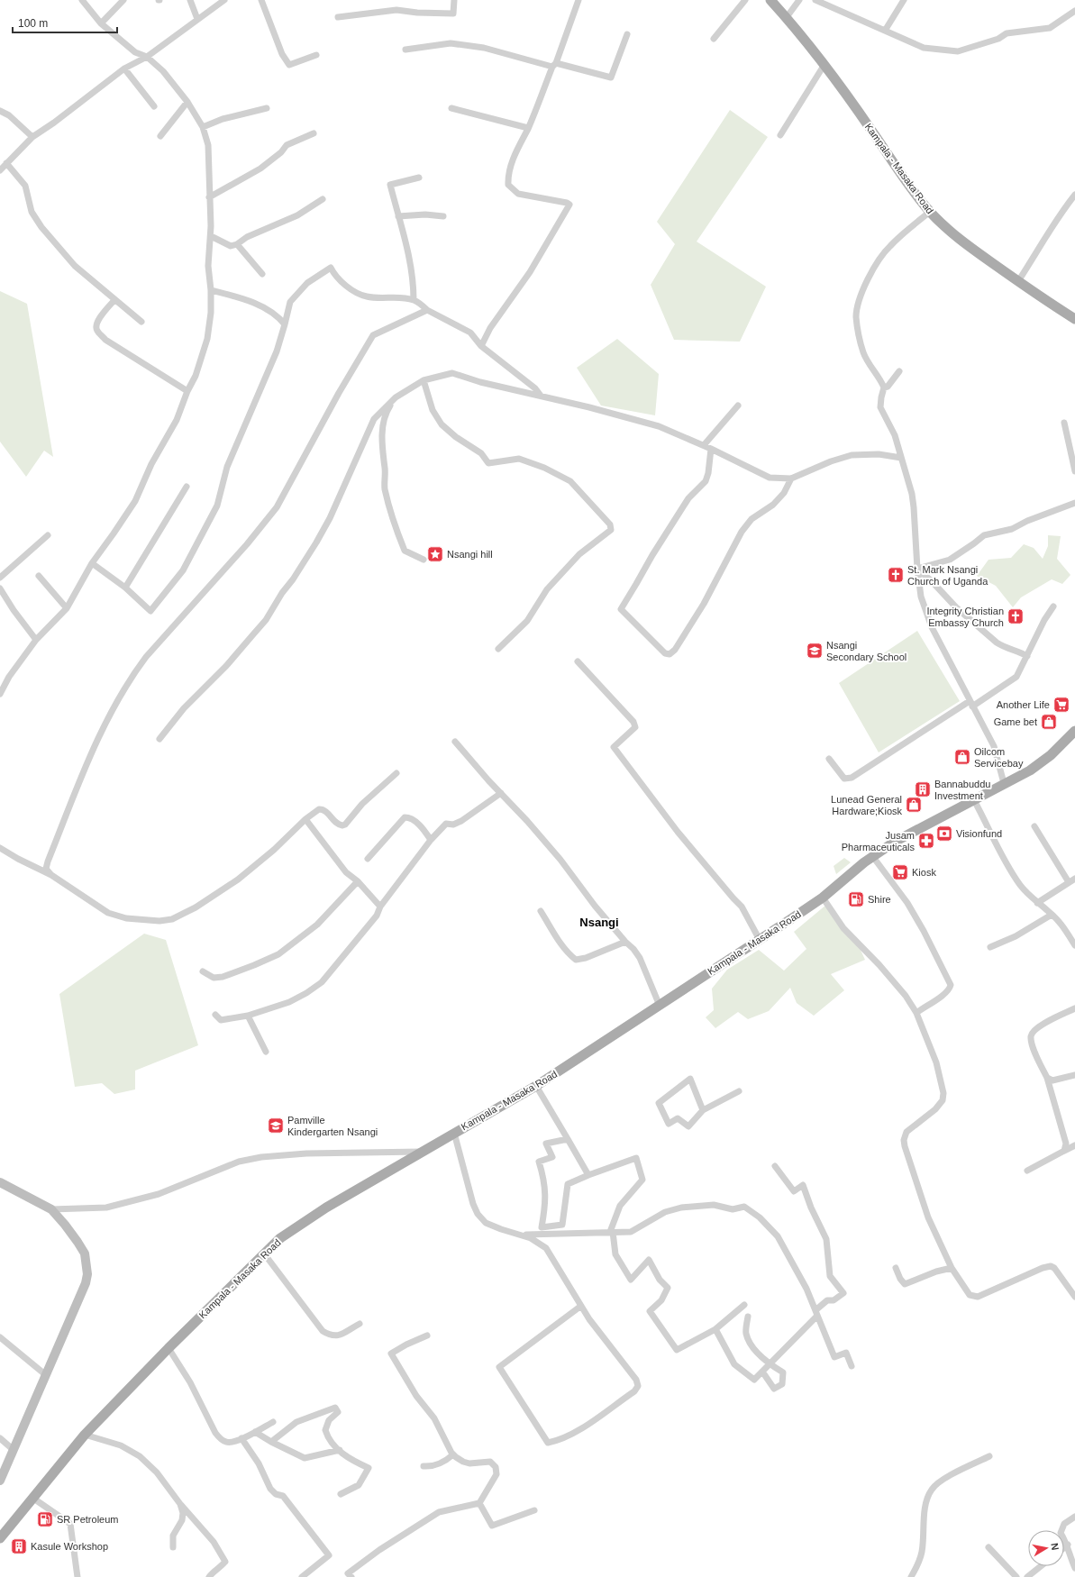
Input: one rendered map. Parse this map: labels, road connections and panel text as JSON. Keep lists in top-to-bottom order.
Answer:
{
  "streets": {
    "main road": ["Kampala - Masaka Road"]
  },
  "districts": ["Nsangi"],
  "places": {
    "place": ["Nsangi hill"],
    "church": ["St. Mark Nsangi Church of Uganda", "Integrity Christian Embassy Church"],
    "school or university": ["Nsangi Secondary School", "Pamville Kindergarten Nsangi"],
    "supermarket": ["Another Life", "Kiosk"],
    "shop": ["Game bet", "Oilcom Servicebay", "Lunead General Hardware;Kiosk"],
    "building": ["Bannabuddu Investment", "Kasule Workshop"],
    "bank": ["Visionfund"],
    "pharmacy": ["Jusam Pharmaceuticals"],
    "fuel station": ["Shire", "SR Petroleum"]
  },
  "scale_bar": "100 m",
  "north": "right"
}
